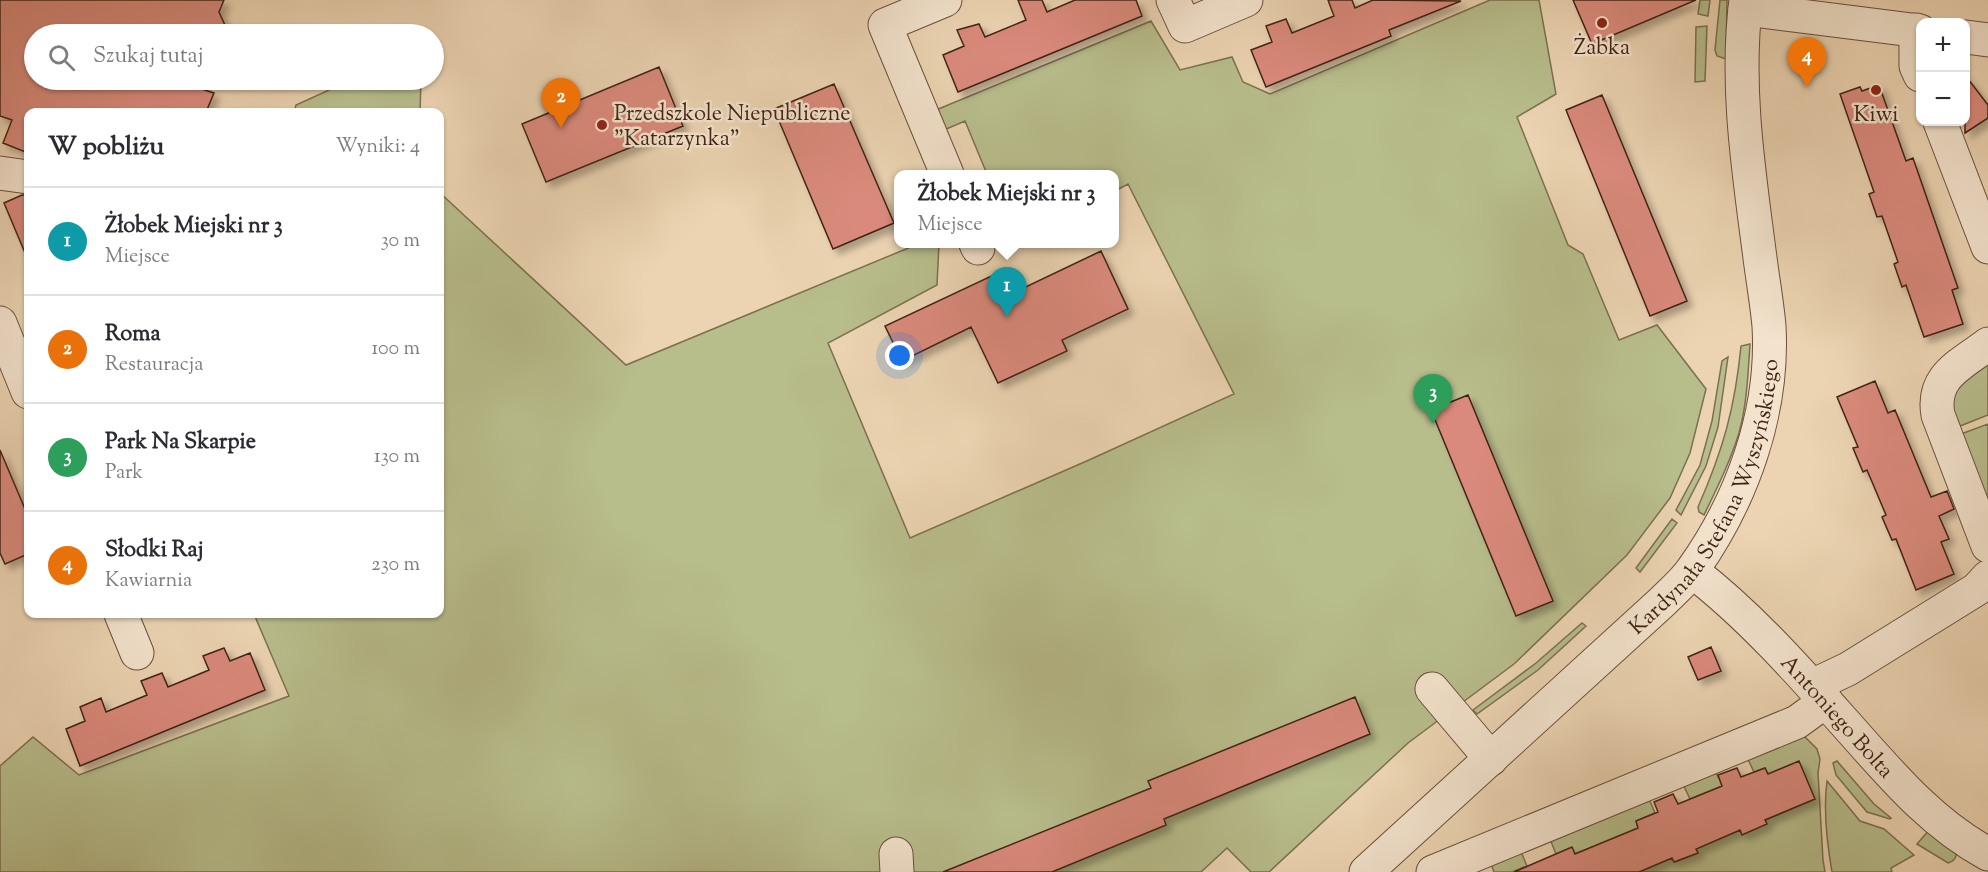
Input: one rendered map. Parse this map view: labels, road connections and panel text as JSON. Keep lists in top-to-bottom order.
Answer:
{
  "streets": {
    "street": ["Kardynała Stefana Wyszyńskiego", "Antoniego Bolta"]
  },
  "crossings": [
    ["Kardynała Stefana Wyszyńskiego", "Antoniego Bolta"]
  ],
  "places": ["Żabka", "Kiwi", "Przedszkole Niepubliczne \"Katarzynka\""],
  "page": {
    "map_buttons": ["+", "−"],
    "search": "Szukaj tutaj",
    "pins": [
      "4",
      "2",
      "1",
      "3"
    ],
    "heading": ["W pobliżu", "Wyniki: 4"],
    "popup": ["Żłobek Miejski nr 3", "Miejsce"],
    "list": [
      {
        "mark": "1",
        "name": "Żłobek Miejski nr 3",
        "note": "Miejsce",
        "value": "30 m"
      },
      {
        "mark": "2",
        "name": "Roma",
        "note": "Restauracja",
        "value": "100 m"
      },
      {
        "mark": "3",
        "name": "Park Na Skarpie",
        "note": "Park",
        "value": "130 m"
      },
      {
        "mark": "4",
        "name": "Słodki Raj",
        "note": "Kawiarnia",
        "value": "230 m"
      }
    ]
  }
}
